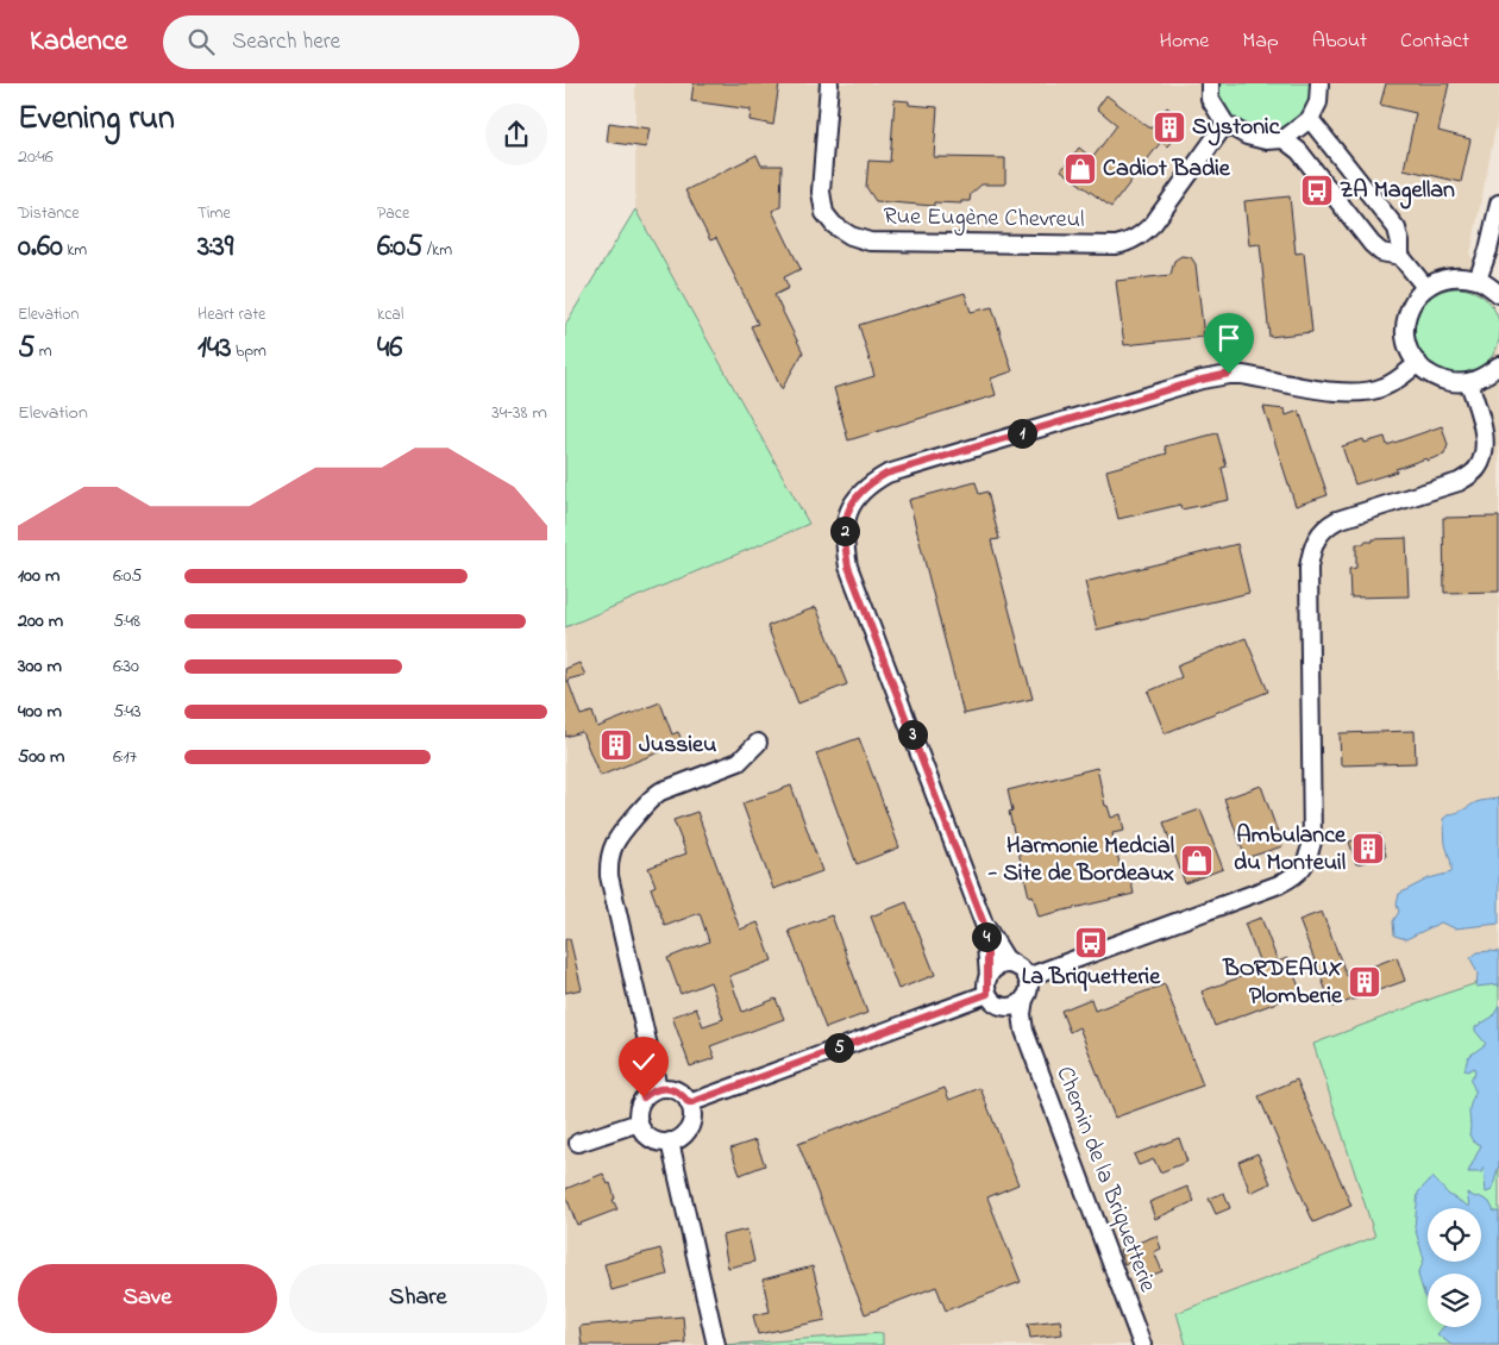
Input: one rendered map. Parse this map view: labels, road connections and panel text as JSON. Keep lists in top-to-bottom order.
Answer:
{
  "streets": {
    "street": ["Rue Eugène Chevreul", "Chemin de la Briquetterie"]
  },
  "places": {
    "building": [
      "Systonic",
      "Jussieu",
      "Ambulance du Monteuil",
      "BORDEAUX Plomberie"
    ],
    "shop": ["Cadiot Badie", "Harmonie Medcial - Site de Bordeaux"],
    "bus stop": ["ZA Magellan", "La Briquetterie"]
  },
  "page": {
    "header": "Kadence",
    "search": "Search here",
    "nav": [
      "Home",
      "Map",
      "About",
      "Contact"
    ],
    "heading": ["Evening run", "20:46"],
    "stats": [
      ["Distance", "0.60 km"],
      ["Time", "3:39"],
      ["Pace", "6:05 /km"],
      ["Elevation", "5 m"],
      ["Heart rate", "143 bpm"],
      ["kcal", "46"]
    ],
    "chart": ["Elevation", "34–38 m"],
    "pins": [
      "1",
      "2",
      "3",
      "4",
      "5"
    ],
    "list": [
      {
        "name": "100 m",
        "note": "6:05"
      },
      {
        "name": "200 m",
        "note": "5:48"
      },
      {
        "name": "300 m",
        "note": "6:30"
      },
      {
        "name": "400 m",
        "note": "5:43"
      },
      {
        "name": "500 m",
        "note": "6:17"
      }
    ],
    "buttons": ["Save", "Share"]
  }
}
